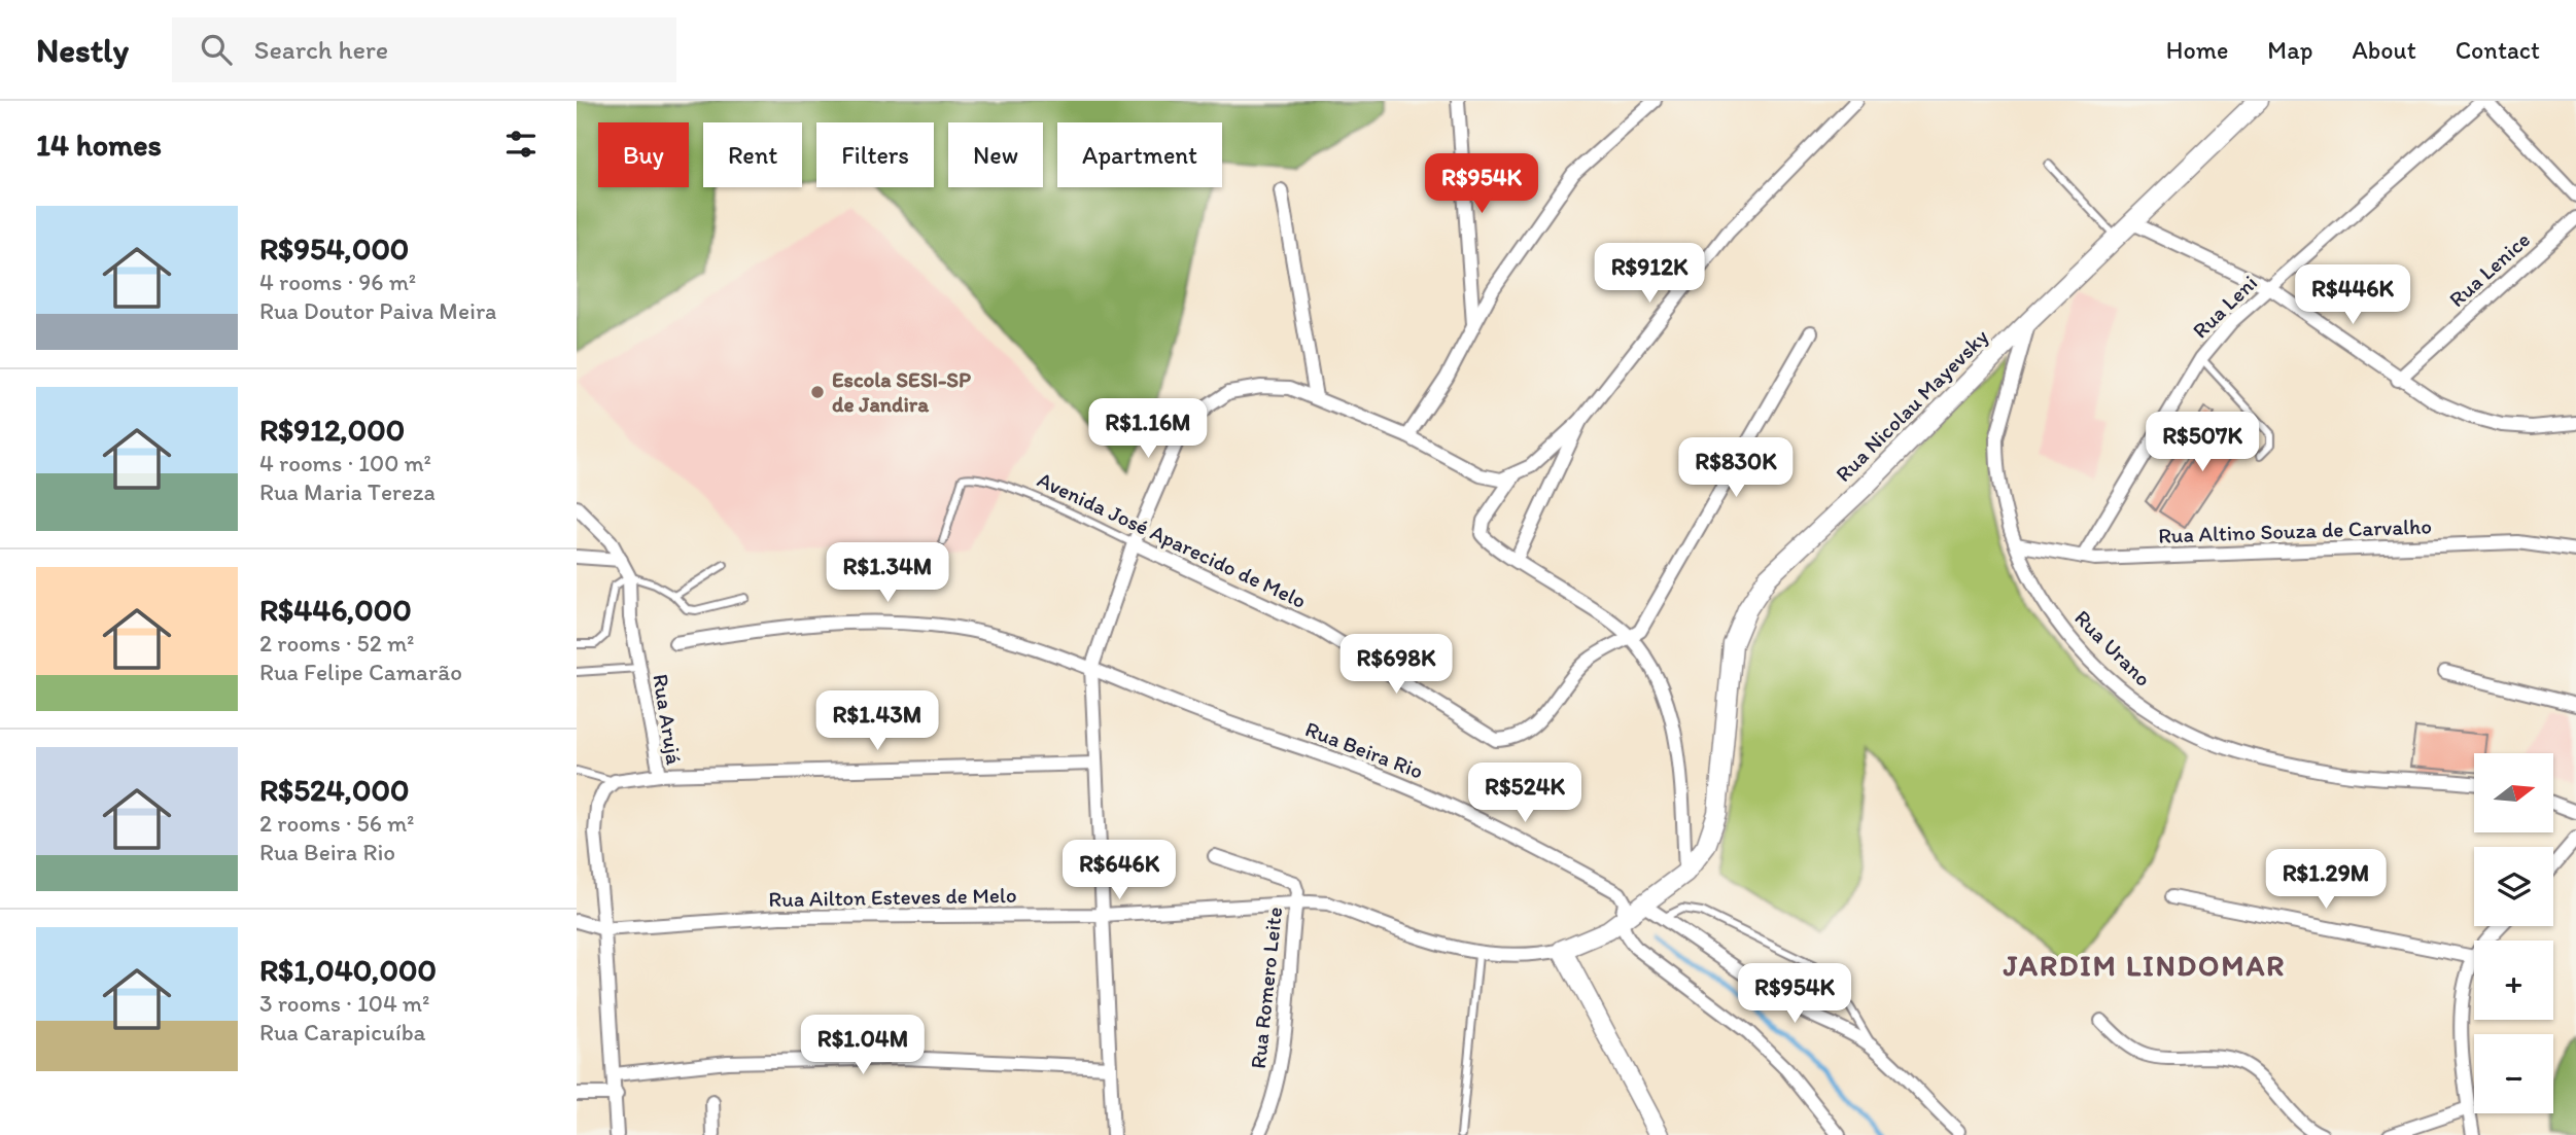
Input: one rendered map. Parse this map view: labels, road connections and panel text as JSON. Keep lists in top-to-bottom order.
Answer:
{
  "streets": {
    "street": [
      "Rua Lenice",
      "Rua Leni",
      "Rua Nicolau Mayevsky",
      "Rua Altino Souza de Carvalho",
      "Avenida José Aparecido de Melo",
      "Rua Urano",
      "Rua Arujá",
      "Rua Beira Rio",
      "Rua Ailton Esteves de Melo",
      "Rua Romero Leite"
    ]
  },
  "crossings": [
    ["Rua Leni", "Rua Altino Souza de Carvalho"],
    ["Rua Nicolau Mayevsky", "Rua Urano"],
    ["Rua Nicolau Mayevsky", "Rua Beira Rio"],
    ["Rua Nicolau Mayevsky", "Rua Ailton Esteves de Melo"],
    ["Rua Altino Souza de Carvalho", "Rua Urano"],
    ["Rua Ailton Esteves de Melo", "Rua Romero Leite"]
  ],
  "districts": ["JARDIM LINDOMAR"],
  "places": ["Escola SESI-SP de Jandira"],
  "north": "right",
  "page": {
    "header": "Nestly",
    "search": "Search here",
    "nav": [
      "Home",
      "Map",
      "About",
      "Contact"
    ],
    "heading": "14 homes",
    "chip": [
      "Buy",
      "Rent",
      "Filters",
      "New",
      "Apartment"
    ],
    "price": [
      "R$954K",
      "R$912K",
      "R$446K",
      "R$1.16M",
      "R$507K",
      "R$830K",
      "R$1.34M",
      "R$698K",
      "R$1.43M",
      "R$524K",
      "R$646K",
      "R$1.29M",
      "R$954K",
      "R$1.04M"
    ],
    "list": [
      {
        "name": "R$954,000",
        "note": "4 rooms · 96 m² · Rua Doutor Paiva Meira"
      },
      {
        "name": "R$912,000",
        "note": "4 rooms · 100 m² · Rua Maria Tereza"
      },
      {
        "name": "R$446,000",
        "note": "2 rooms · 52 m² · Rua Felipe Camarão"
      },
      {
        "name": "R$524,000",
        "note": "2 rooms · 56 m² · Rua Beira Rio"
      },
      {
        "name": "R$1,040,000",
        "note": "3 rooms · 104 m² · Rua Carapicuíba"
      }
    ],
    "map_buttons": ["+", "−"]
  }
}
